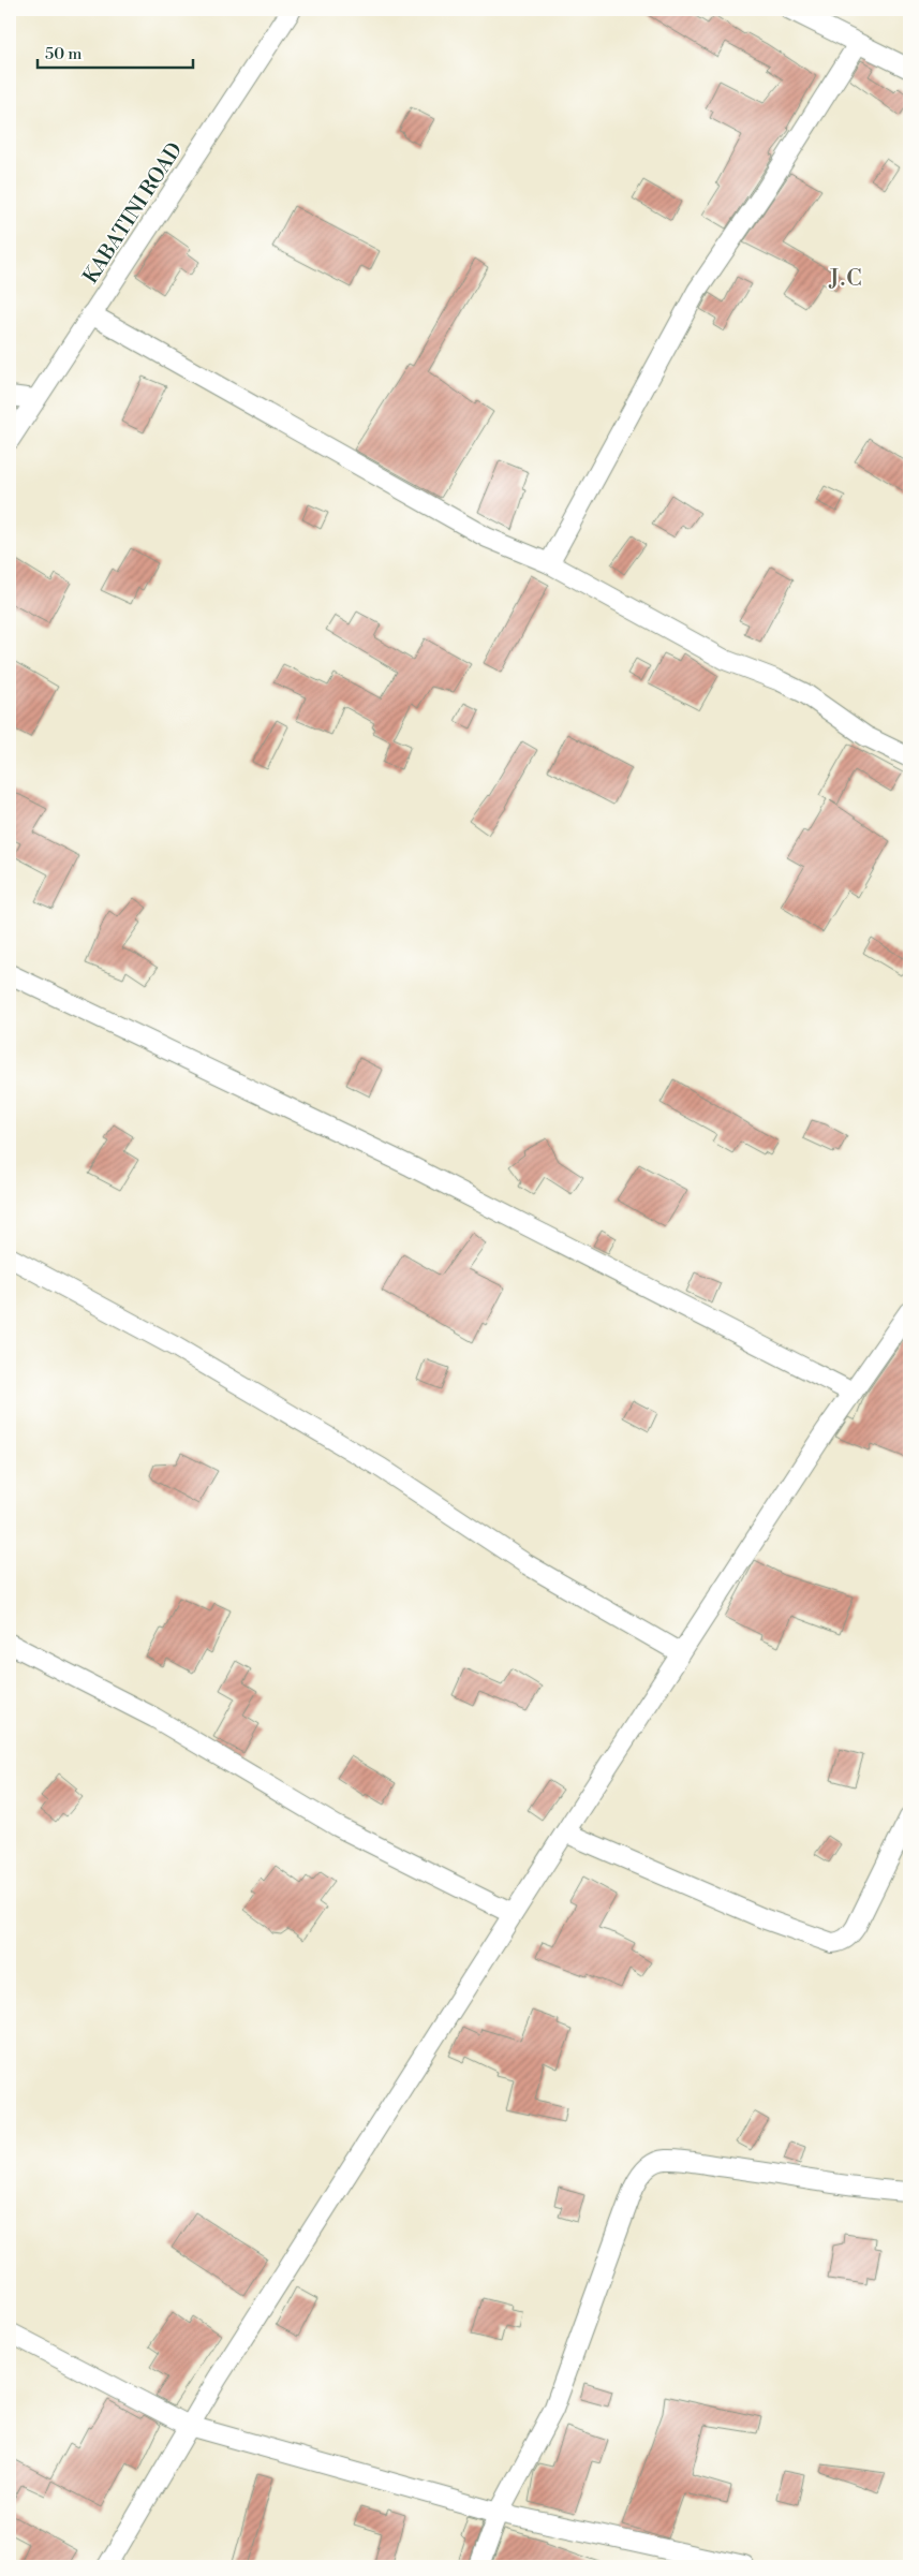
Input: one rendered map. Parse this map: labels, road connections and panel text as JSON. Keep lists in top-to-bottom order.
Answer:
{
  "streets": {
    "street": ["KABATINI ROAD"]
  },
  "districts": ["J.C"],
  "scale_bar": "50 m"
}
